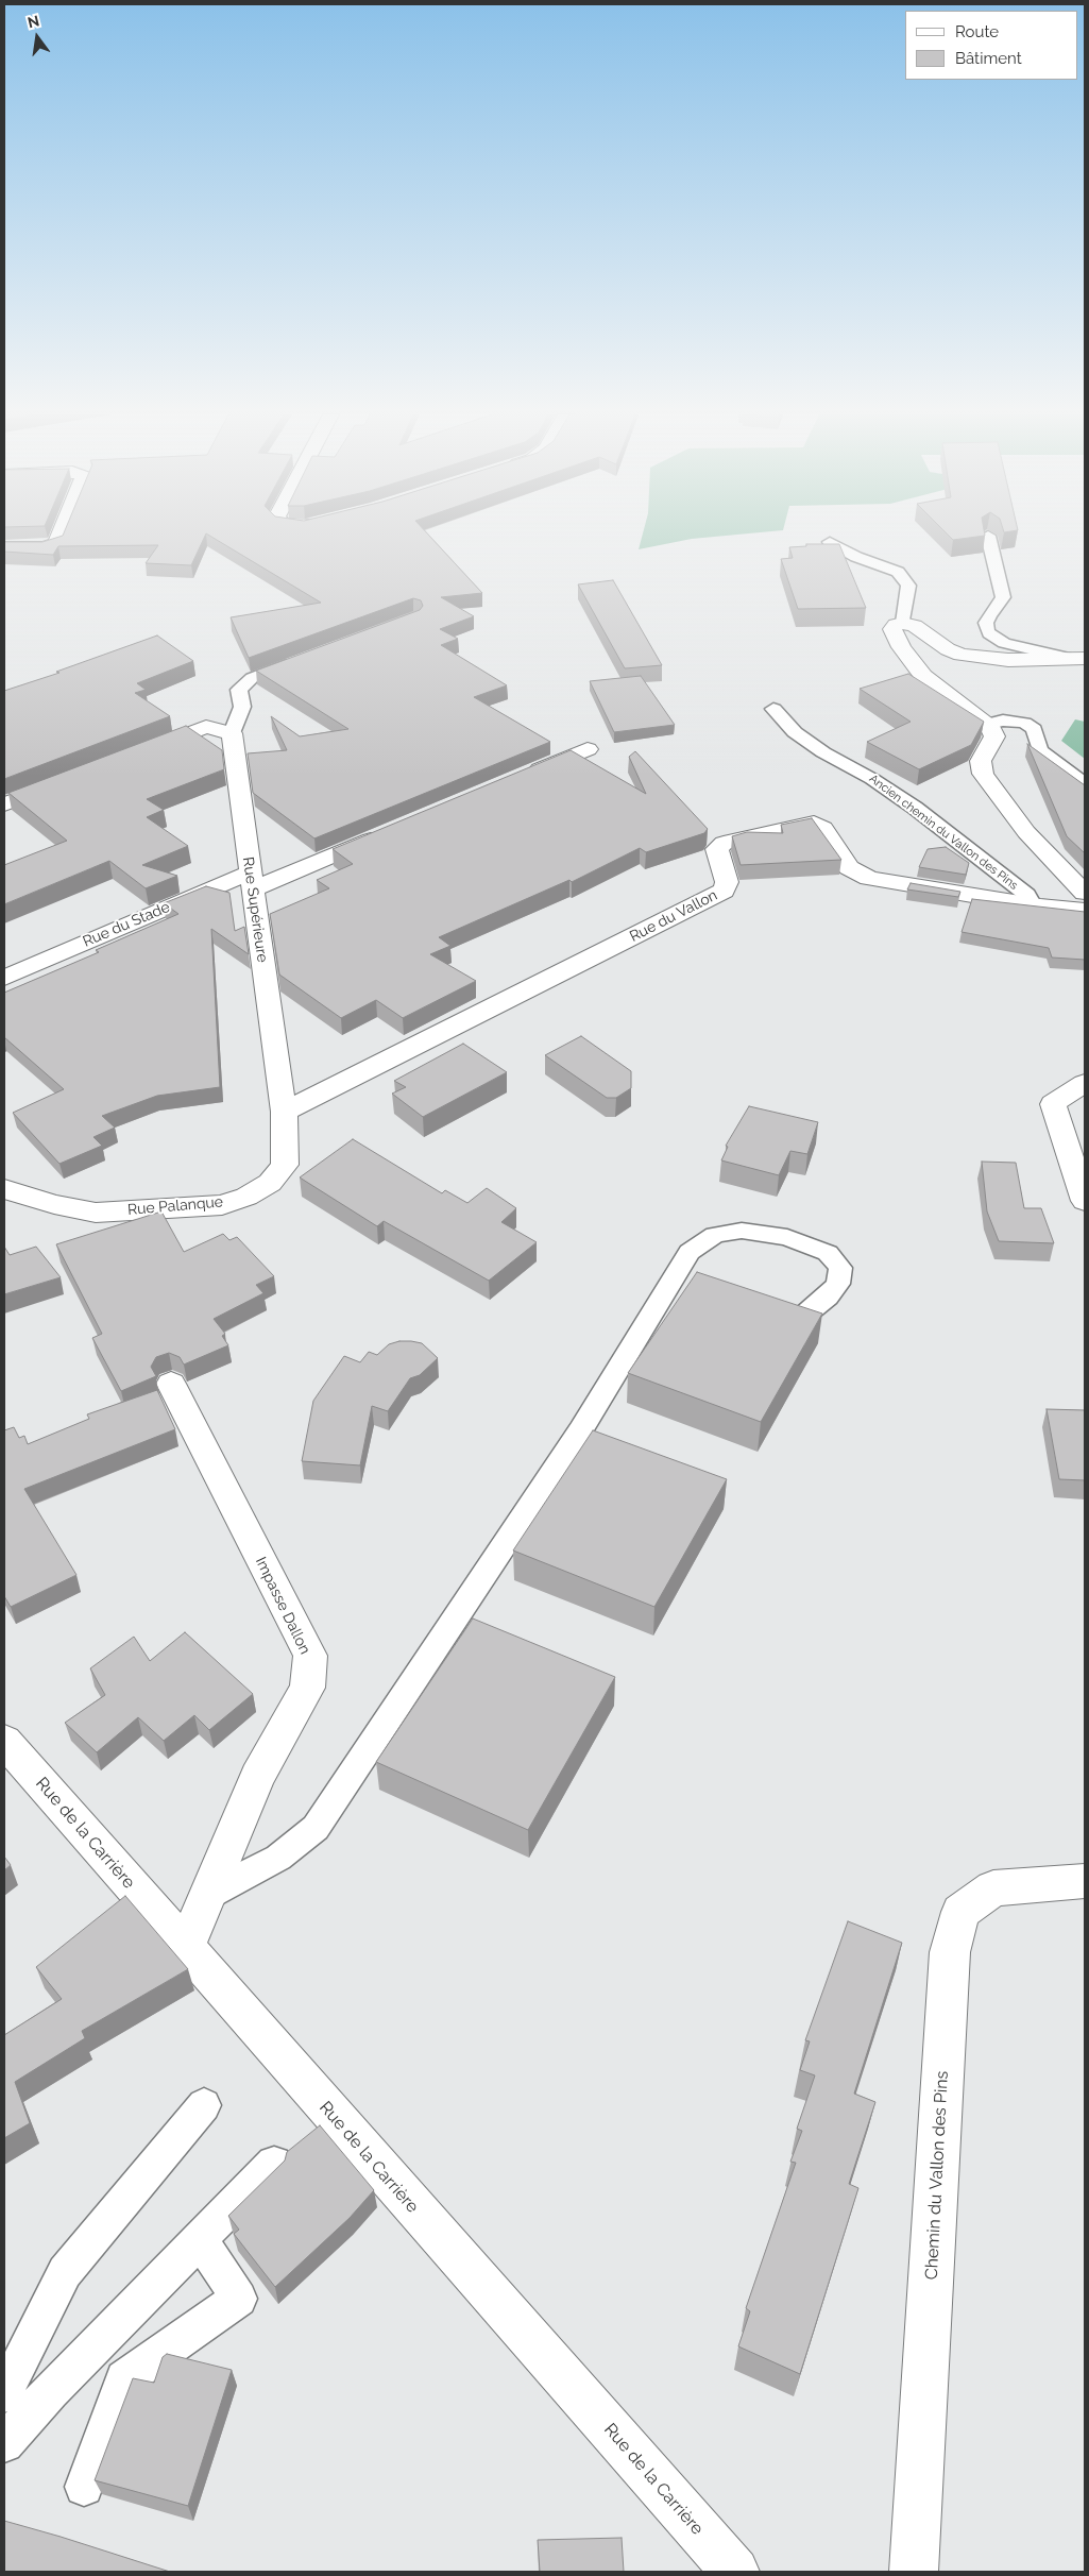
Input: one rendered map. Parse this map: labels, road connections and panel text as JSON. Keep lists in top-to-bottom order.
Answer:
{
  "streets": {
    "street": [
      "Rue Supérieure",
      "Rue du Vallon",
      "Rue du Stade",
      "Rue Palanque",
      "Impasse Dallon",
      "Rue de la Carrière",
      "Chemin du Vallon des Pins"
    ],
    "lane": ["Ancien chemin du Vallon des Pins"]
  },
  "crossings": [
    ["Ancien chemin du Vallon des Pins", "Rue du Vallon"],
    ["Rue Supérieure", "Rue du Vallon"],
    ["Rue Supérieure", "Rue du Stade"],
    ["Rue Supérieure", "Rue Palanque"],
    ["Rue du Vallon", "Rue Palanque"],
    ["Impasse Dallon", "Rue de la Carrière"]
  ],
  "legend": ["Route", "Bâtiment"],
  "north": "top"
}
